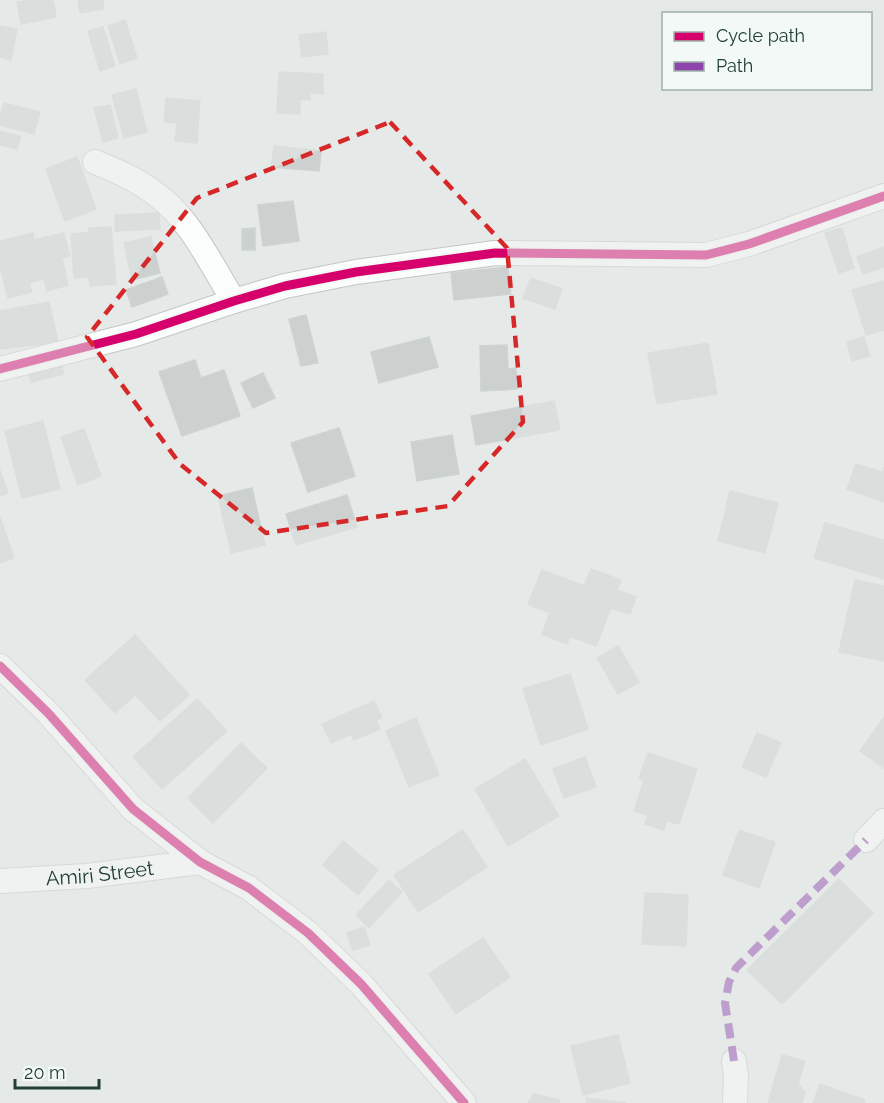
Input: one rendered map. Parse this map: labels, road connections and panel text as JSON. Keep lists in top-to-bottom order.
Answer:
{
  "streets": {
    "street": ["Amiri Street"]
  },
  "legend": ["Cycle path", "Path"],
  "scale_bar": "20 m"
}
